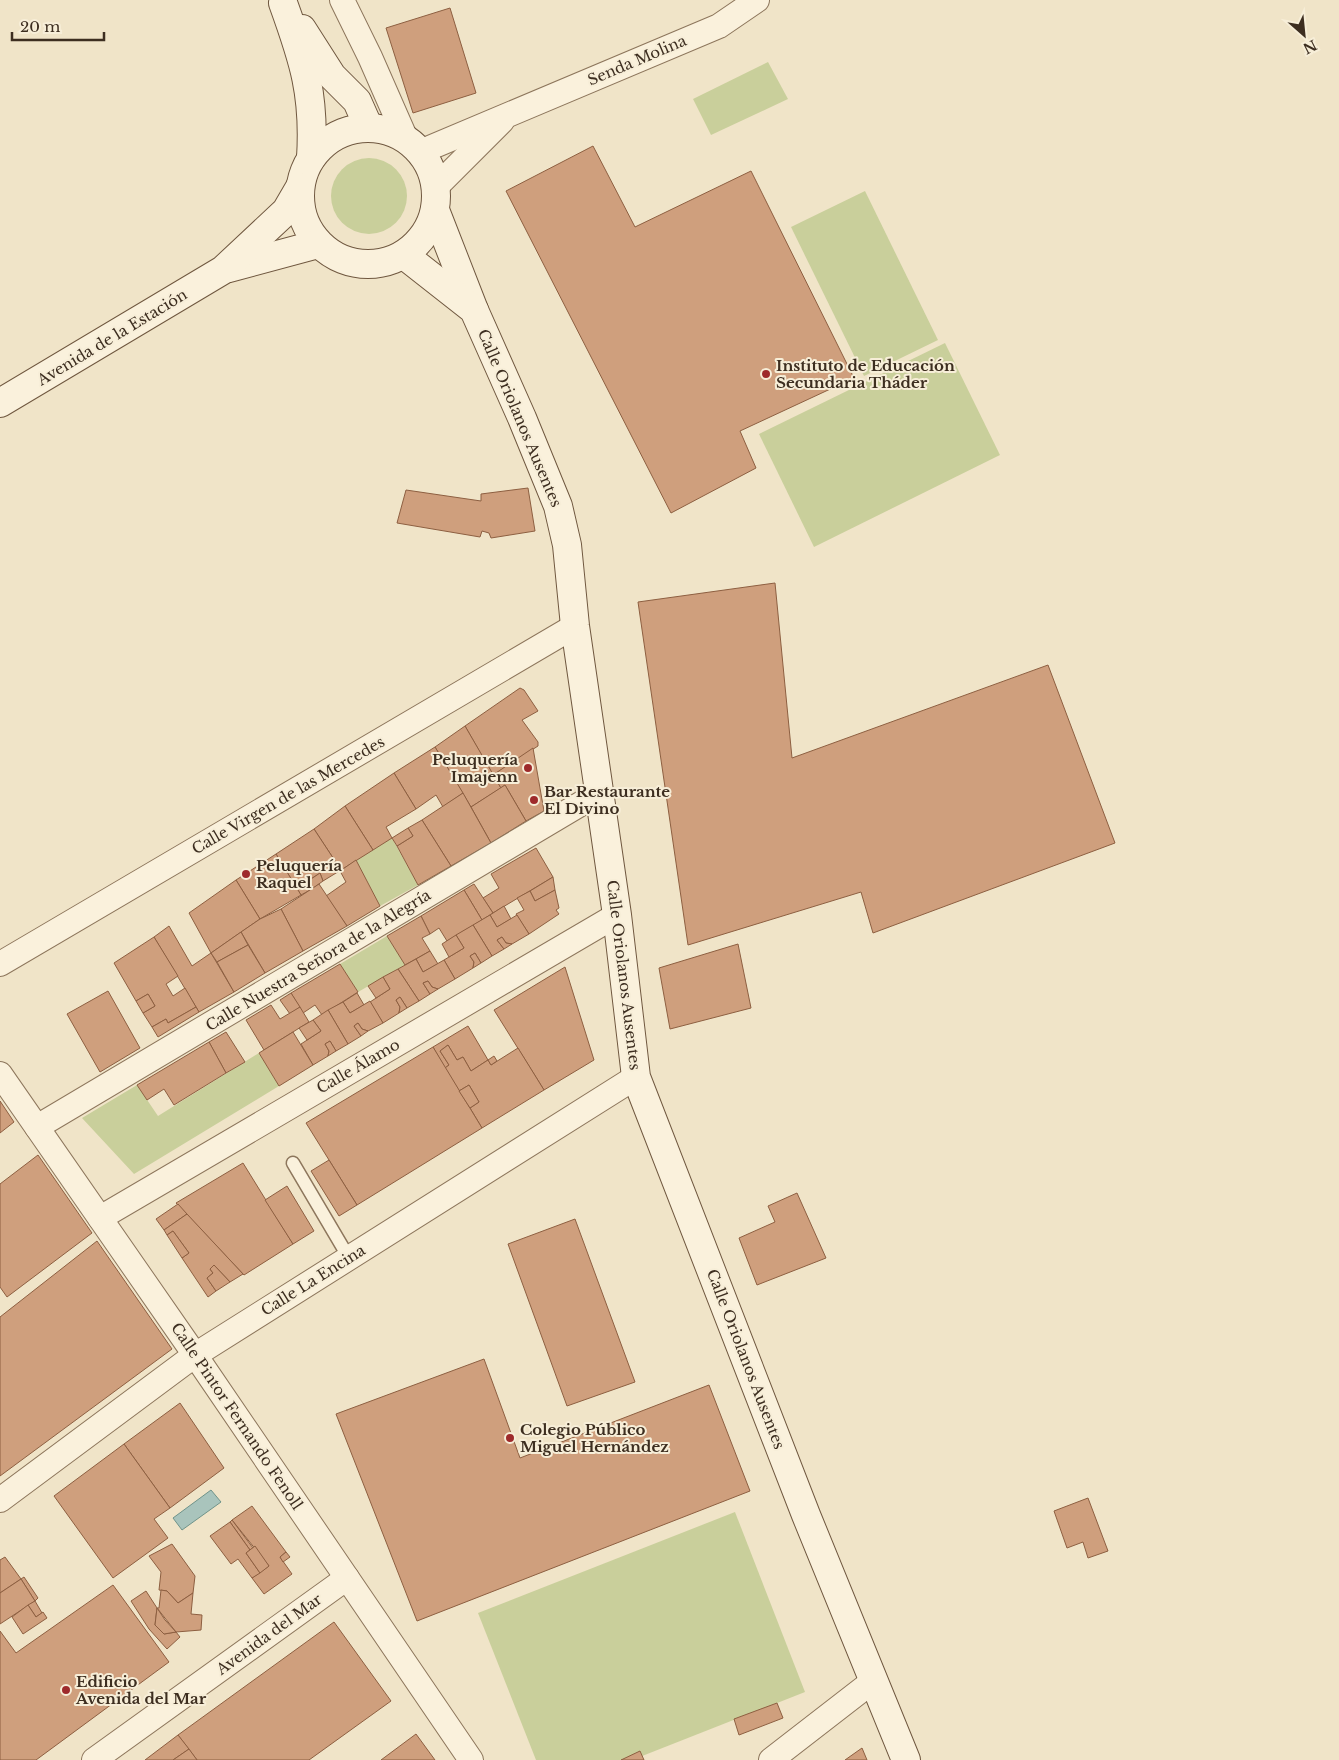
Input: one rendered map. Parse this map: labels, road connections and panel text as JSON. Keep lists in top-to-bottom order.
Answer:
{
  "streets": {
    "street": [
      "Senda Molina",
      "Avenida de la Estación",
      "Calle Oriolanos Ausentes",
      "Calle Virgen de las Mercedes",
      "Calle Nuestra Señora de la Alegría",
      "Calle Álamo",
      "Calle La Encina",
      "Calle Pintor Fernando Fenoll",
      "Avenida del Mar"
    ]
  },
  "crossings": [
    ["Senda Molina", "Avenida de la Estación"],
    ["Senda Molina", "Calle Oriolanos Ausentes"],
    ["Avenida de la Estación", "Calle Oriolanos Ausentes"],
    ["Calle Oriolanos Ausentes", "Calle Virgen de las Mercedes"],
    ["Calle Oriolanos Ausentes", "Calle Nuestra Señora de la Alegría"],
    ["Calle Oriolanos Ausentes", "Calle Álamo"],
    ["Calle Oriolanos Ausentes", "Calle La Encina"],
    ["Calle Nuestra Señora de la Alegría", "Calle Pintor Fernando Fenoll"],
    ["Calle Álamo", "Calle Pintor Fernando Fenoll"],
    ["Calle La Encina", "Calle Pintor Fernando Fenoll"],
    ["Calle Pintor Fernando Fenoll", "Avenida del Mar"]
  ],
  "places": [
    "Instituto de Educación Secundaria Tháder",
    "Peluquería Imajenn",
    "Bar Restaurante El Divino",
    "Peluquería Raquel",
    "Colegio Público Miguel Hernández",
    "Edificio Avenida del Mar"
  ],
  "scale_bar": "20 m",
  "north": "bottom right"
}
